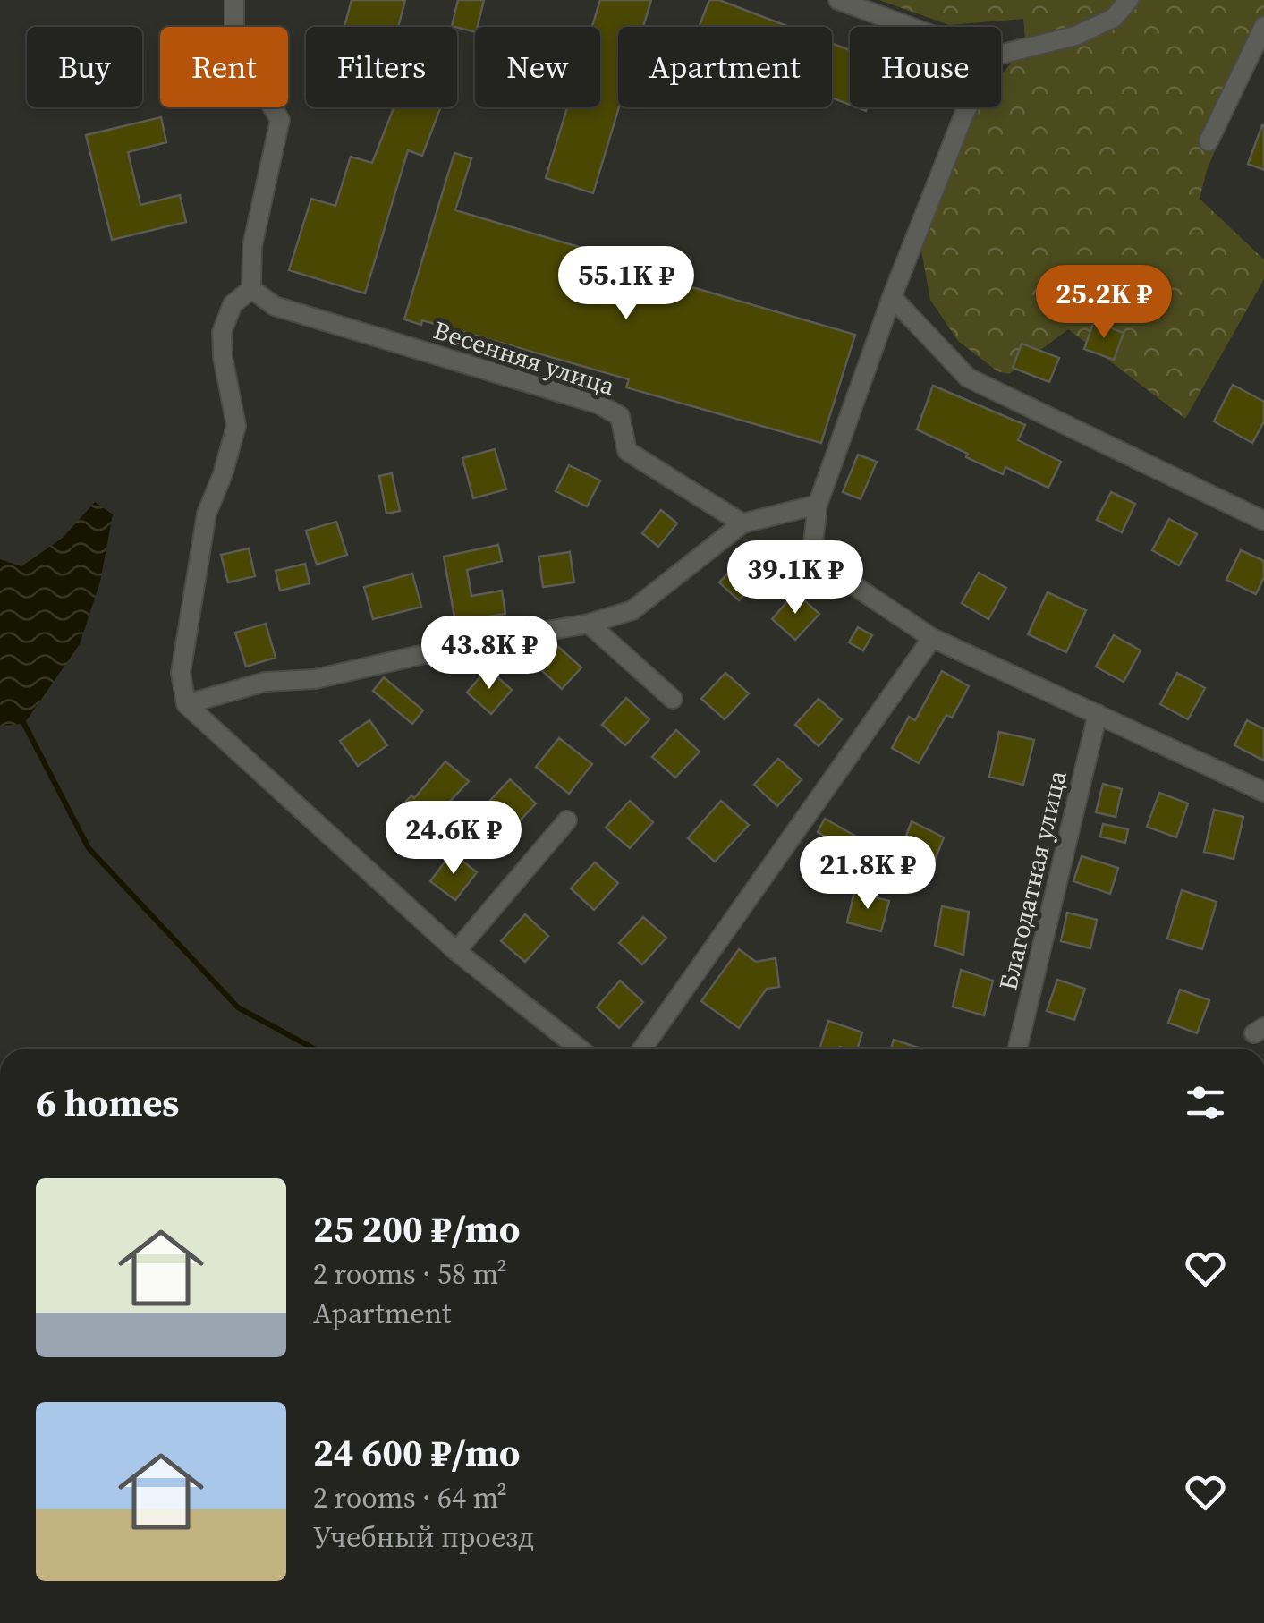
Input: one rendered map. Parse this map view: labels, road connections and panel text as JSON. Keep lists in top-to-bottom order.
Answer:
{
  "streets": {
    "street": ["Весенняя улица", "Благодатная улица"]
  },
  "page": {
    "chip": [
      "Buy",
      "Rent",
      "Filters",
      "New",
      "Apartment",
      "House"
    ],
    "price": [
      "55.1K ₽",
      "25.2K ₽",
      "39.1K ₽",
      "43.8K ₽",
      "24.6K ₽",
      "21.8K ₽"
    ],
    "heading": "6 homes",
    "list": [
      {
        "name": "25 200 ₽/mo",
        "note": "2 rooms · 58 m² · Apartment"
      },
      {
        "name": "24 600 ₽/mo",
        "note": "2 rooms · 64 m² · Учебный проезд"
      }
    ]
  }
}
